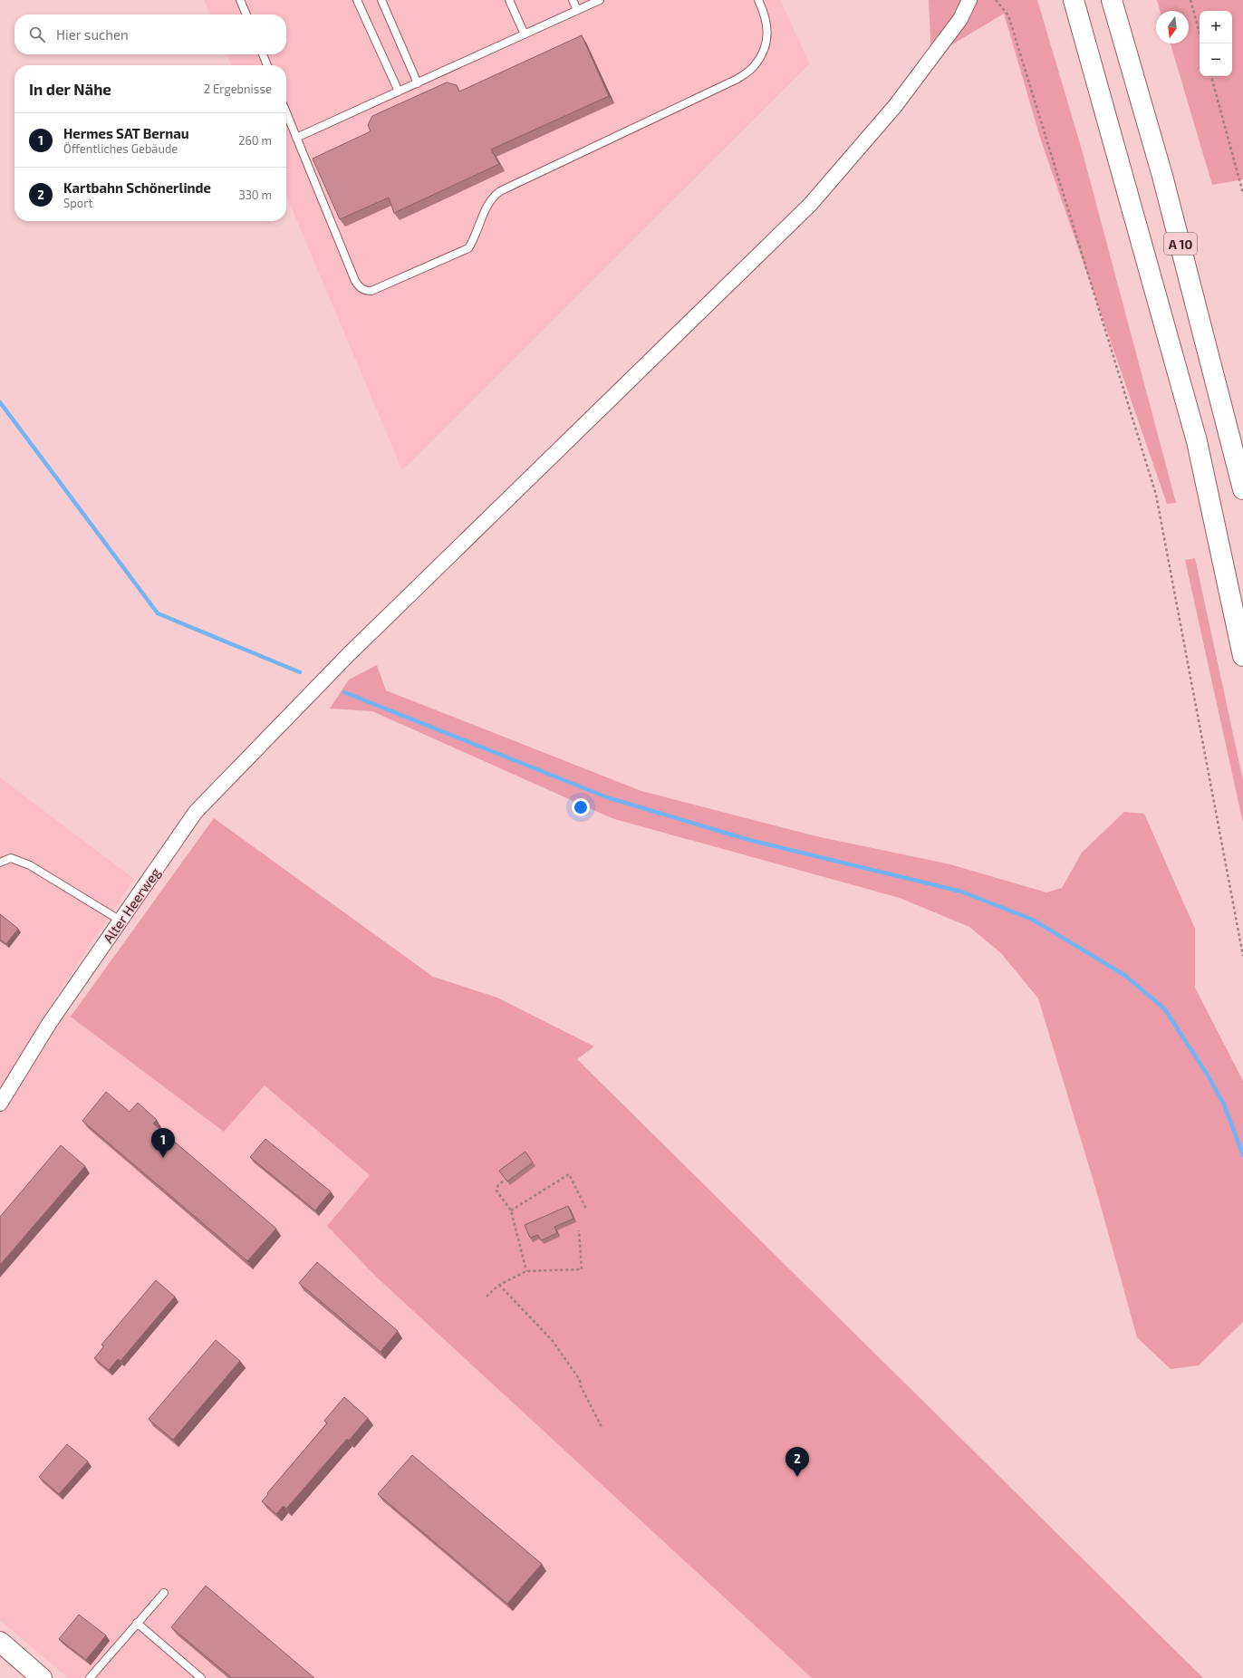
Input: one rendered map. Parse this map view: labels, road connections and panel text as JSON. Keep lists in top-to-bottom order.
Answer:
{
  "streets": {
    "main road": ["A 10"],
    "street": ["Alter Heerweg"]
  },
  "north": "bottom",
  "page": {
    "map_buttons": ["+", "−"],
    "search": "Hier suchen",
    "heading": ["In der Nähe", "2 Ergebnisse"],
    "list": [
      {
        "mark": "1",
        "name": "Hermes SAT Bernau",
        "note": "Öffentliches Gebäude",
        "value": "260 m"
      },
      {
        "mark": "2",
        "name": "Kartbahn Schönerlinde",
        "note": "Sport",
        "value": "330 m"
      }
    ],
    "pins": ["1", "2"]
  }
}
